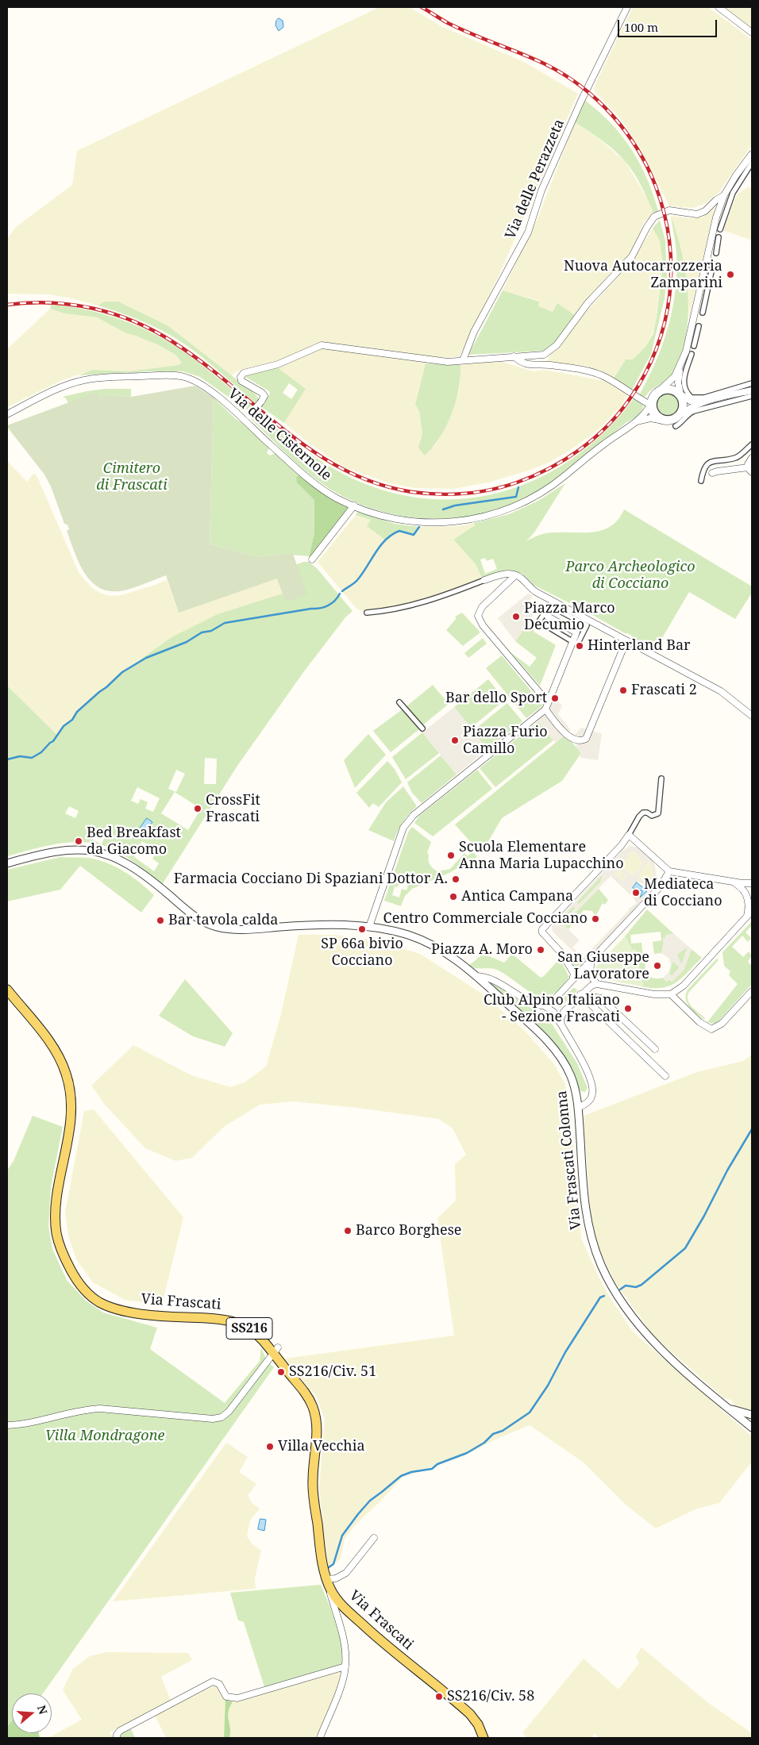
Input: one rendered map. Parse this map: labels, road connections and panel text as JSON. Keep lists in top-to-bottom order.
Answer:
{
  "streets": {
    "main road": ["Via Frascati", "SS216"],
    "street": ["Via delle Perazzeta", "Via delle Cisternole", "Via Frascati Colonna"]
  },
  "crossings": [
    ["Via delle Perazzeta", "Via delle Cisternole"]
  ],
  "parks": ["Cimitero di Frascati", "Parco Archeologico di Cocciano", "Villa Mondragone"],
  "places": [
    "Nuova Autocarrozzeria Zamparini",
    "Piazza Marco Decumio",
    "Hinterland Bar",
    "Frascati 2",
    "Bar dello Sport",
    "Piazza Furio Camillo",
    "CrossFit Frascati",
    "Bed Breakfast da Giacomo",
    "Scuola Elementare Anna Maria Lupacchino",
    "Farmacia Cocciano Di Spaziani Dottor A.",
    "Mediateca di Cocciano",
    "Antica Campana",
    "Centro Commerciale Cocciano",
    "Bar tavola calda",
    "SP 66a bivio Cocciano",
    "Piazza A. Moro",
    "San Giuseppe Lavoratore",
    "Club Alpino Italiano - Sezione Frascati",
    "Barco Borghese",
    "SS216/Civ. 51",
    "Villa Vecchia",
    "SS216/Civ. 58"
  ],
  "scale_bar": "100 m",
  "north": "right"
}
